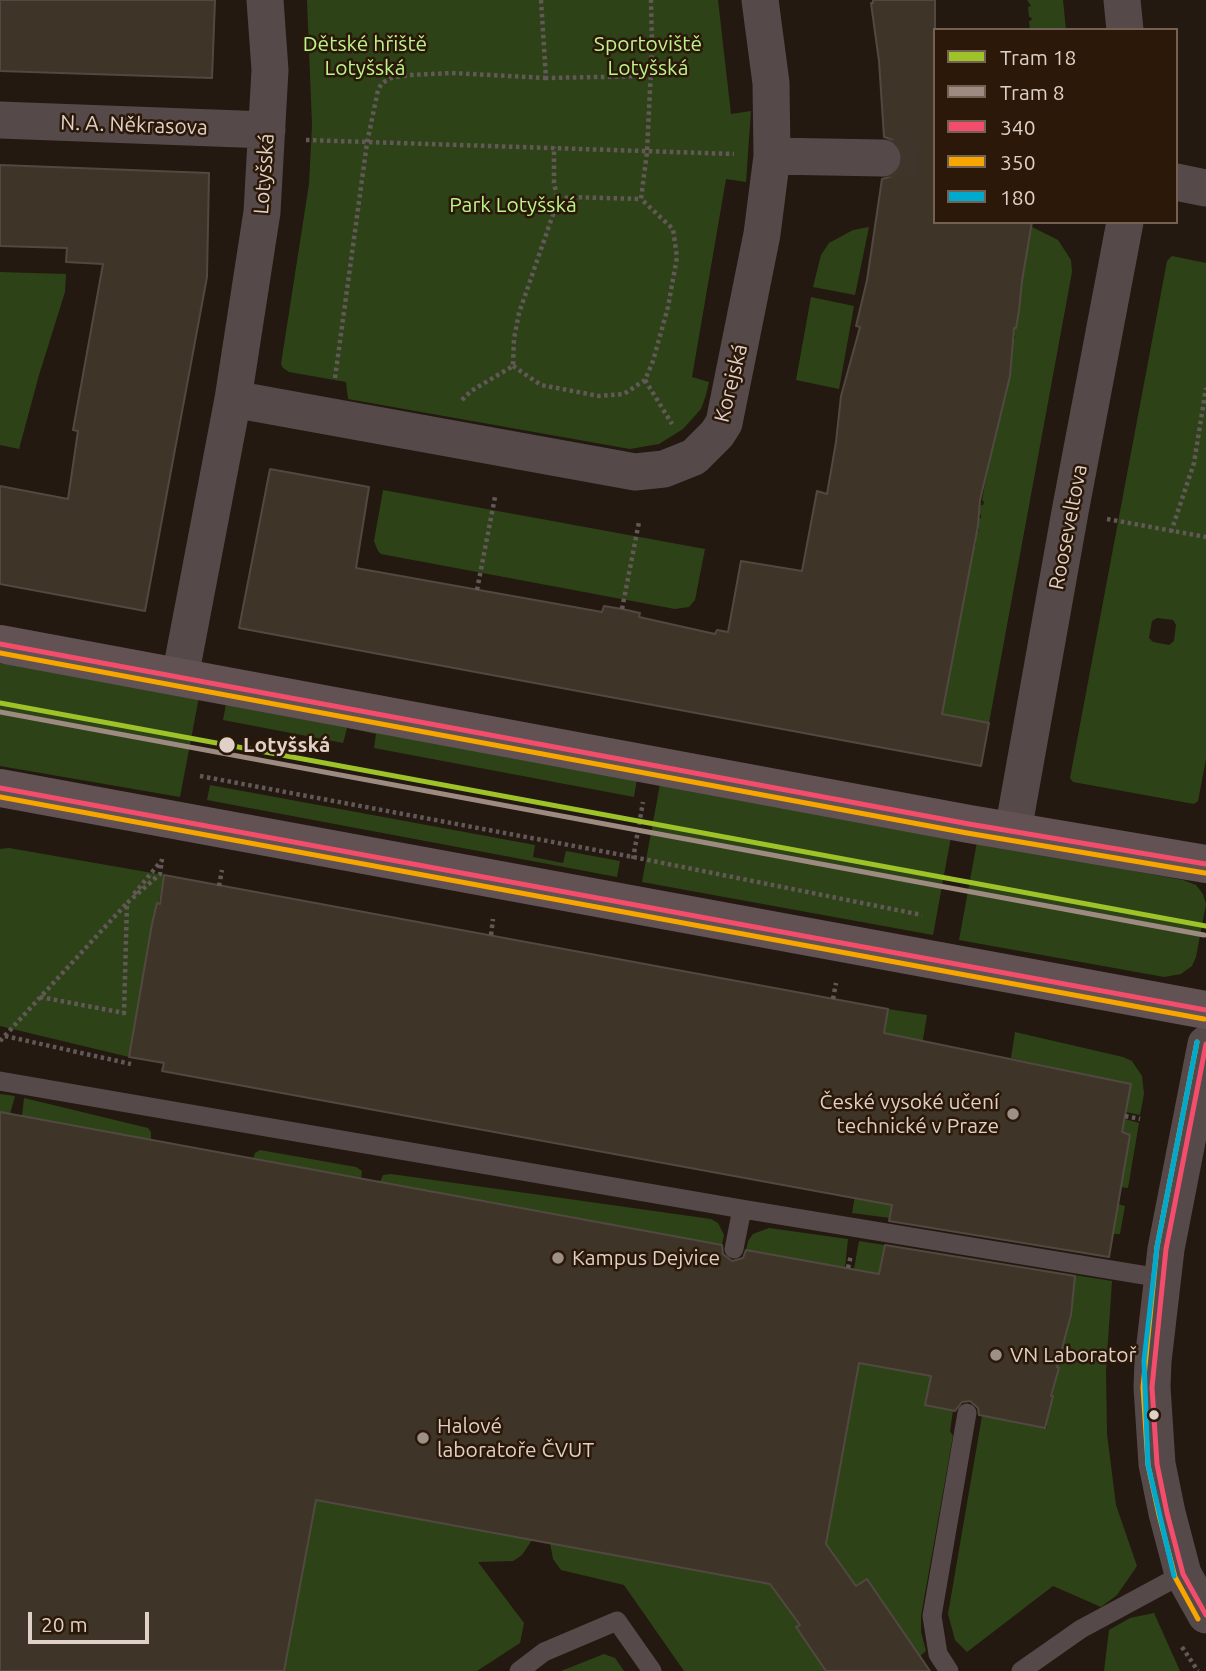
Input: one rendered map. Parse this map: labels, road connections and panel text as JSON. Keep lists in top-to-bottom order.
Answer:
{
  "streets": {
    "street": [
      "N. A. Někrasova",
      "Lotyšská",
      "Korejská",
      "Rooseveltova"
    ]
  },
  "crossings": [
    ["N. A. Někrasova", "Lotyšská"],
    ["Lotyšská", "Korejská"]
  ],
  "parks": ["Dětské hřiště Lotyšská", "Sportoviště Lotyšská", "Park Lotyšská"],
  "places": [
    "Lotyšská",
    "České vysoké učení technické v Praze",
    "Kampus Dejvice",
    "VN Laboratoř",
    "Halové laboratoře ČVUT"
  ],
  "lines": [
    "transit line 340",
    "transit line 350",
    "tram line 18",
    "tram line 8",
    "transit line 180"
  ],
  "legend": [
    "Tram 18",
    "Tram 8",
    "340",
    "350",
    "180"
  ],
  "scale_bar": "20 m"
}
